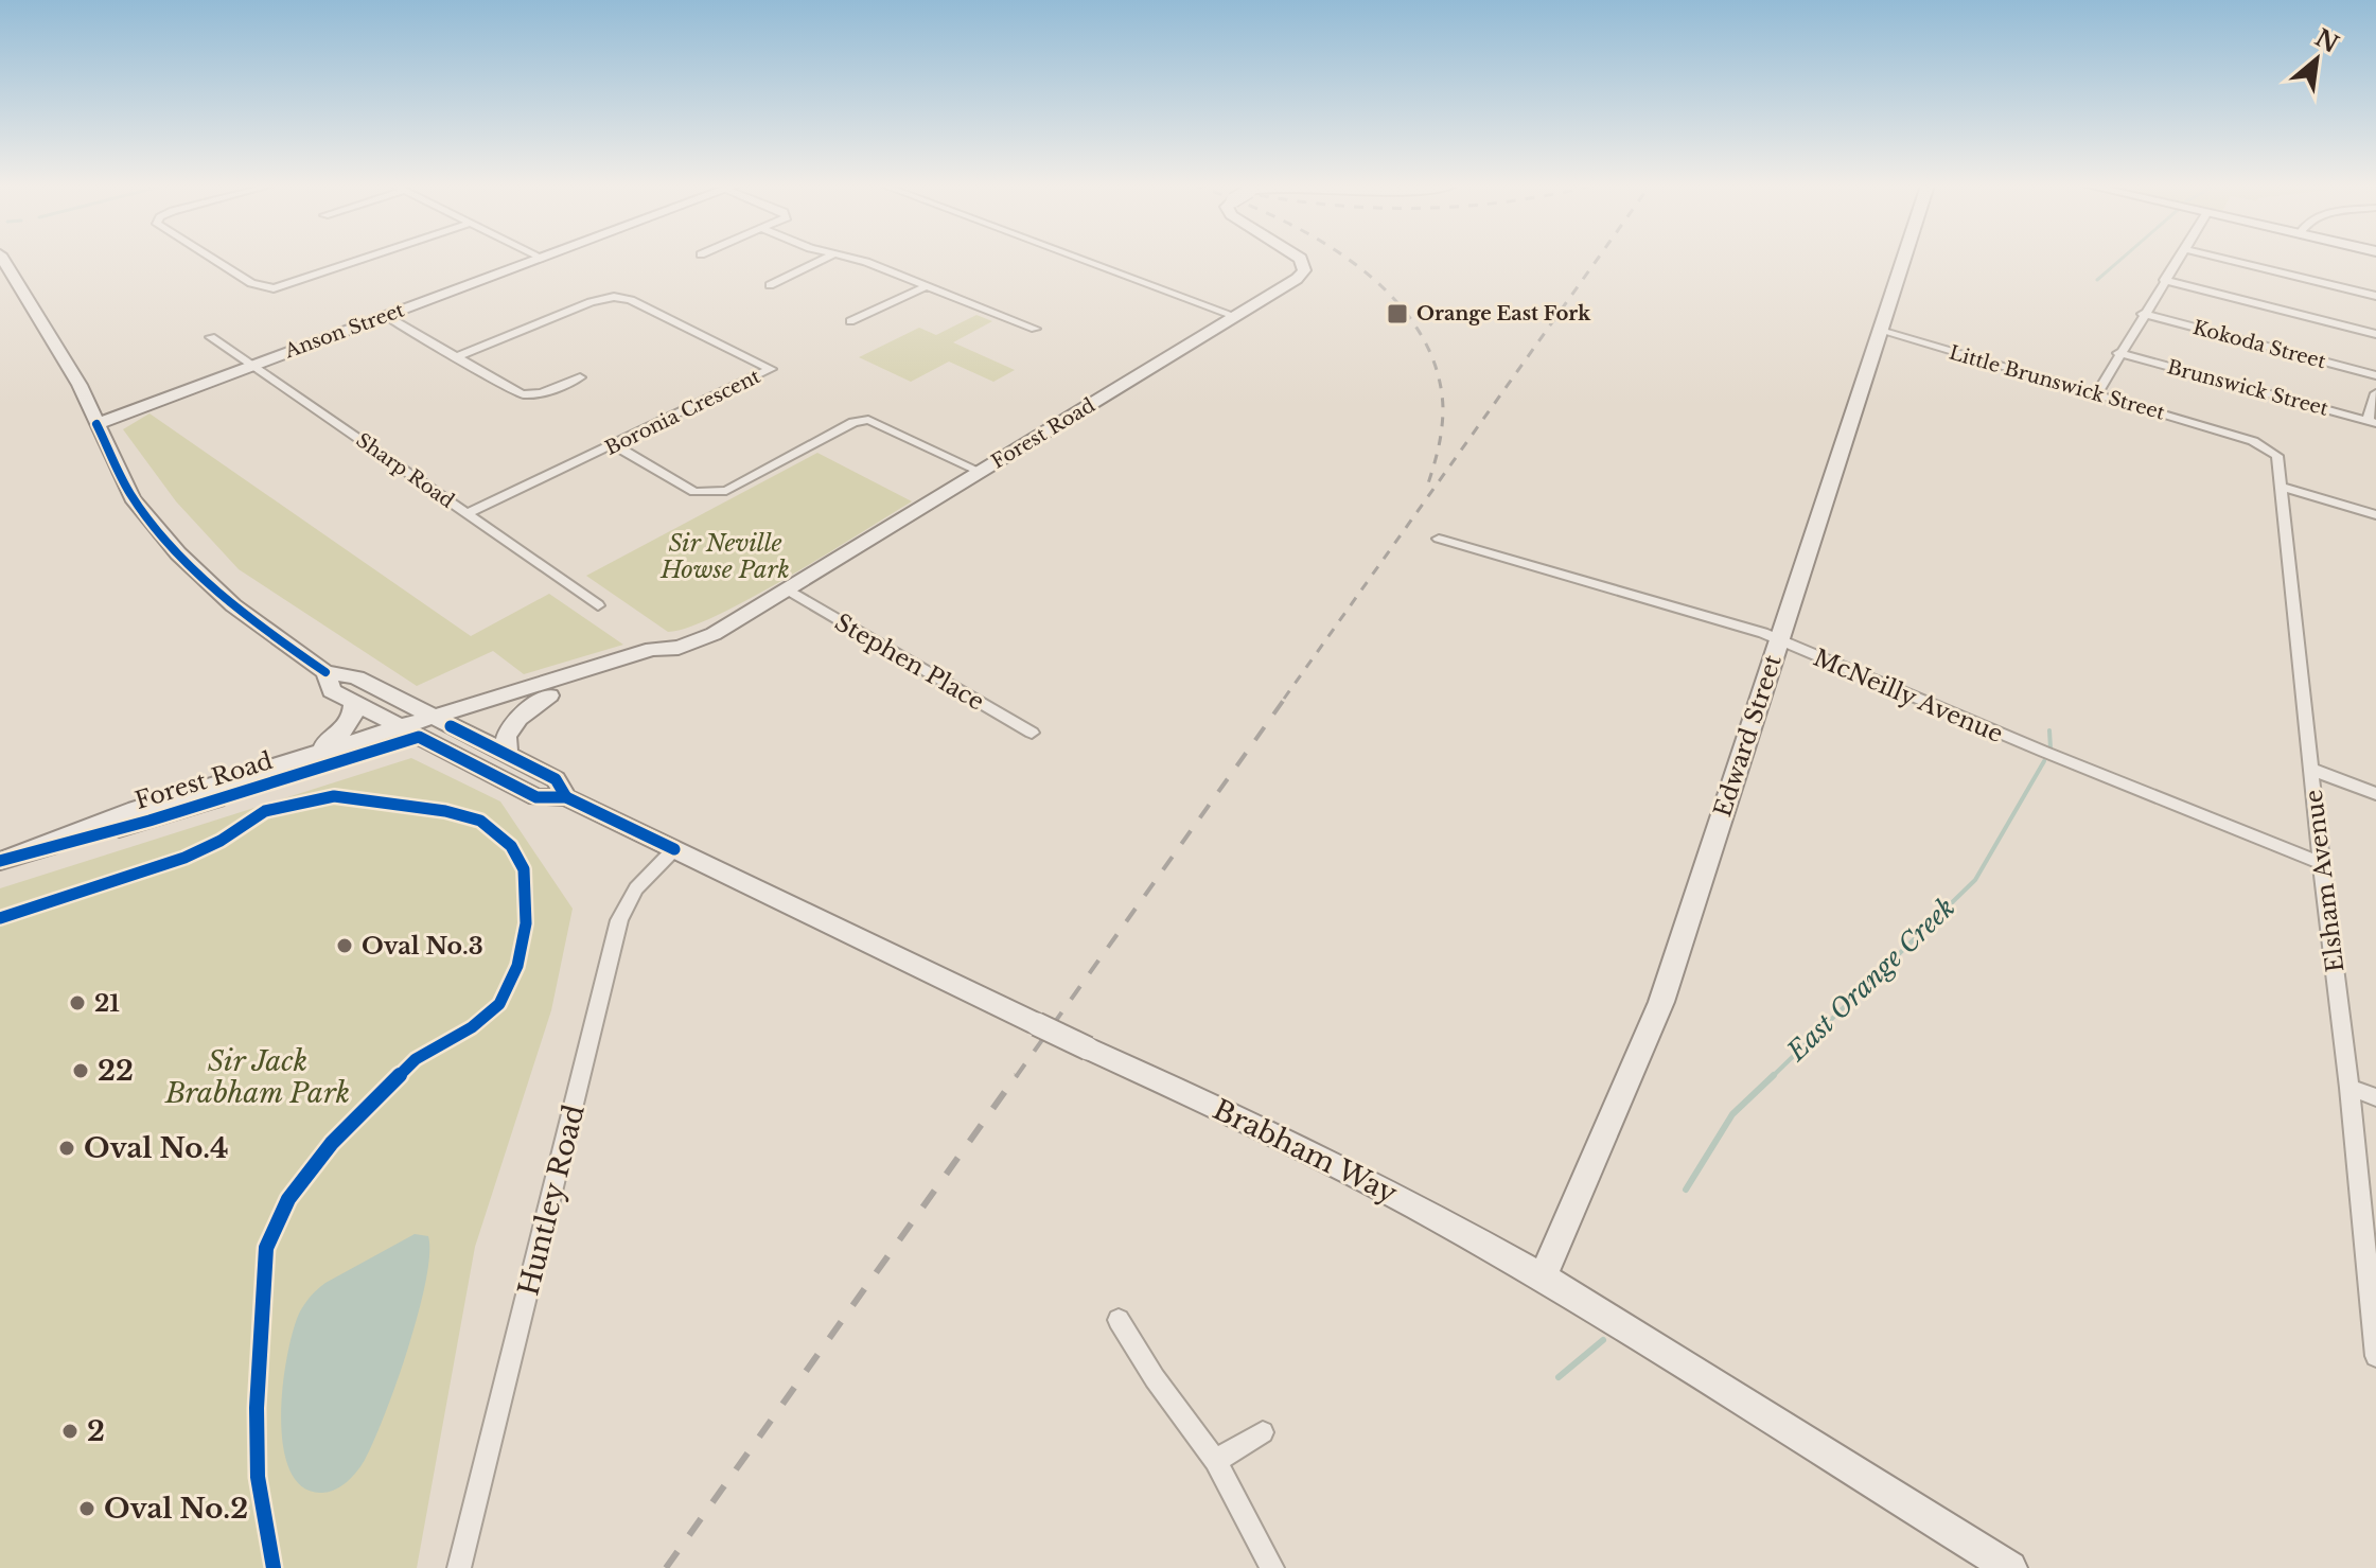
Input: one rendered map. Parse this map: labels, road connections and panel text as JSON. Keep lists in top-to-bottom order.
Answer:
{
  "streets": {
    "main road": [
      "Anson Street",
      "Forest Road",
      "Edward Street",
      "Brabham Way"
    ],
    "street": [
      "Kokoda Street",
      "Little Brunswick Street",
      "Brunswick Street",
      "Boronia Crescent",
      "Sharp Road",
      "Stephen Place",
      "McNeilly Avenue",
      "Elsham Avenue",
      "Huntley Road"
    ]
  },
  "crossings": [
    ["Anson Street", "Sharp Road"],
    ["Anson Street", "Brabham Way"],
    ["Little Brunswick Street", "Edward Street"],
    ["Little Brunswick Street", "Elsham Avenue"],
    ["Boronia Crescent", "Sharp Road"],
    ["Forest Road", "Stephen Place"],
    ["Forest Road", "Brabham Way"],
    ["McNeilly Avenue", "Edward Street"],
    ["McNeilly Avenue", "Elsham Avenue"],
    ["Edward Street", "Brabham Way"],
    ["Brabham Way", "Huntley Road"]
  ],
  "water": ["East Orange Creek"],
  "parks": ["Sir Neville Howse Park", "Sir Jack Brabham Park"],
  "places": {
    "transit": ["Orange East Fork"],
    "other": [
      "Oval No.3",
      "21",
      "22",
      "Oval No.4",
      "2",
      "Oval No.2"
    ]
  },
  "north": "top right"
}
